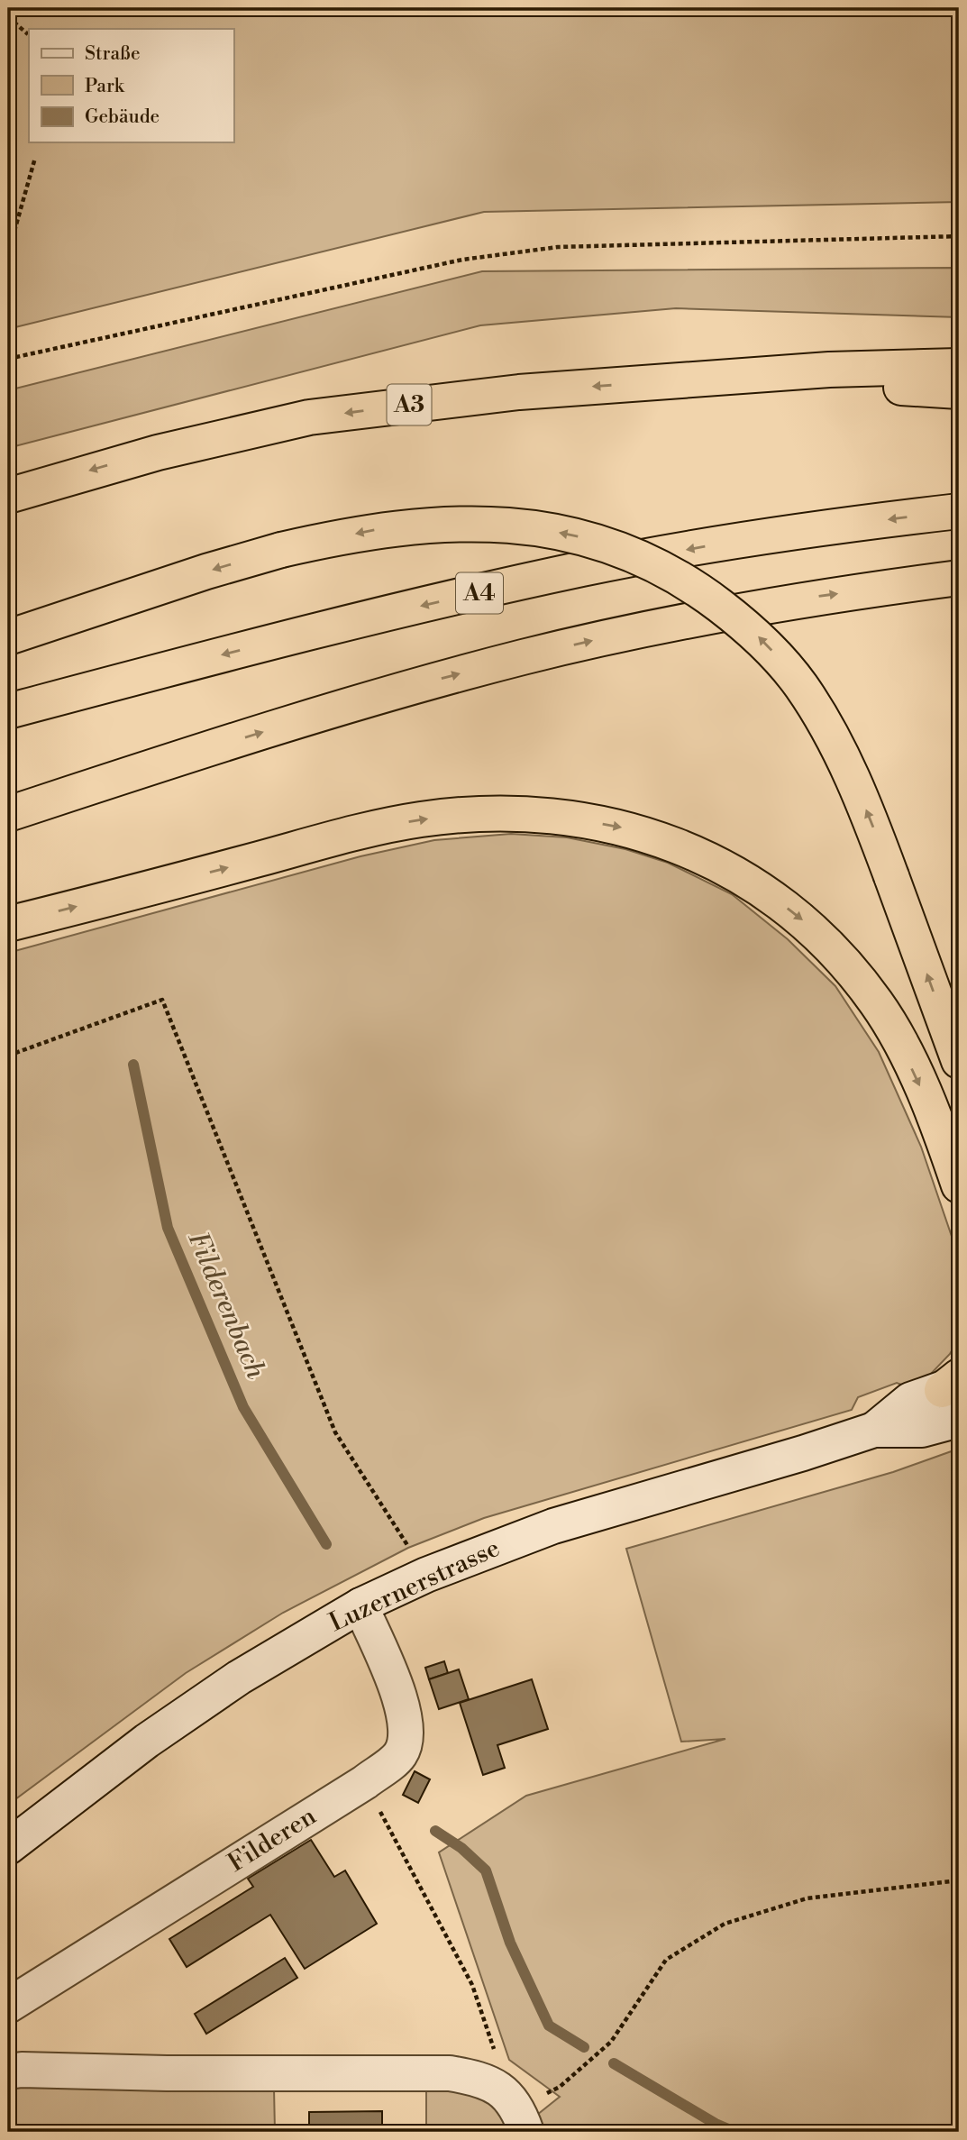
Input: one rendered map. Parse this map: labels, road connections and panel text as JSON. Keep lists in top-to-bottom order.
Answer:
{
  "streets": {
    "highway": ["A3", "A4"],
    "main road": ["Luzernerstrasse", "Filderen"]
  },
  "crossings": [
    ["Luzernerstrasse", "Filderen"]
  ],
  "water": ["Filderenbach"],
  "legend": ["Straße", "Park", "Gebäude"]
}
